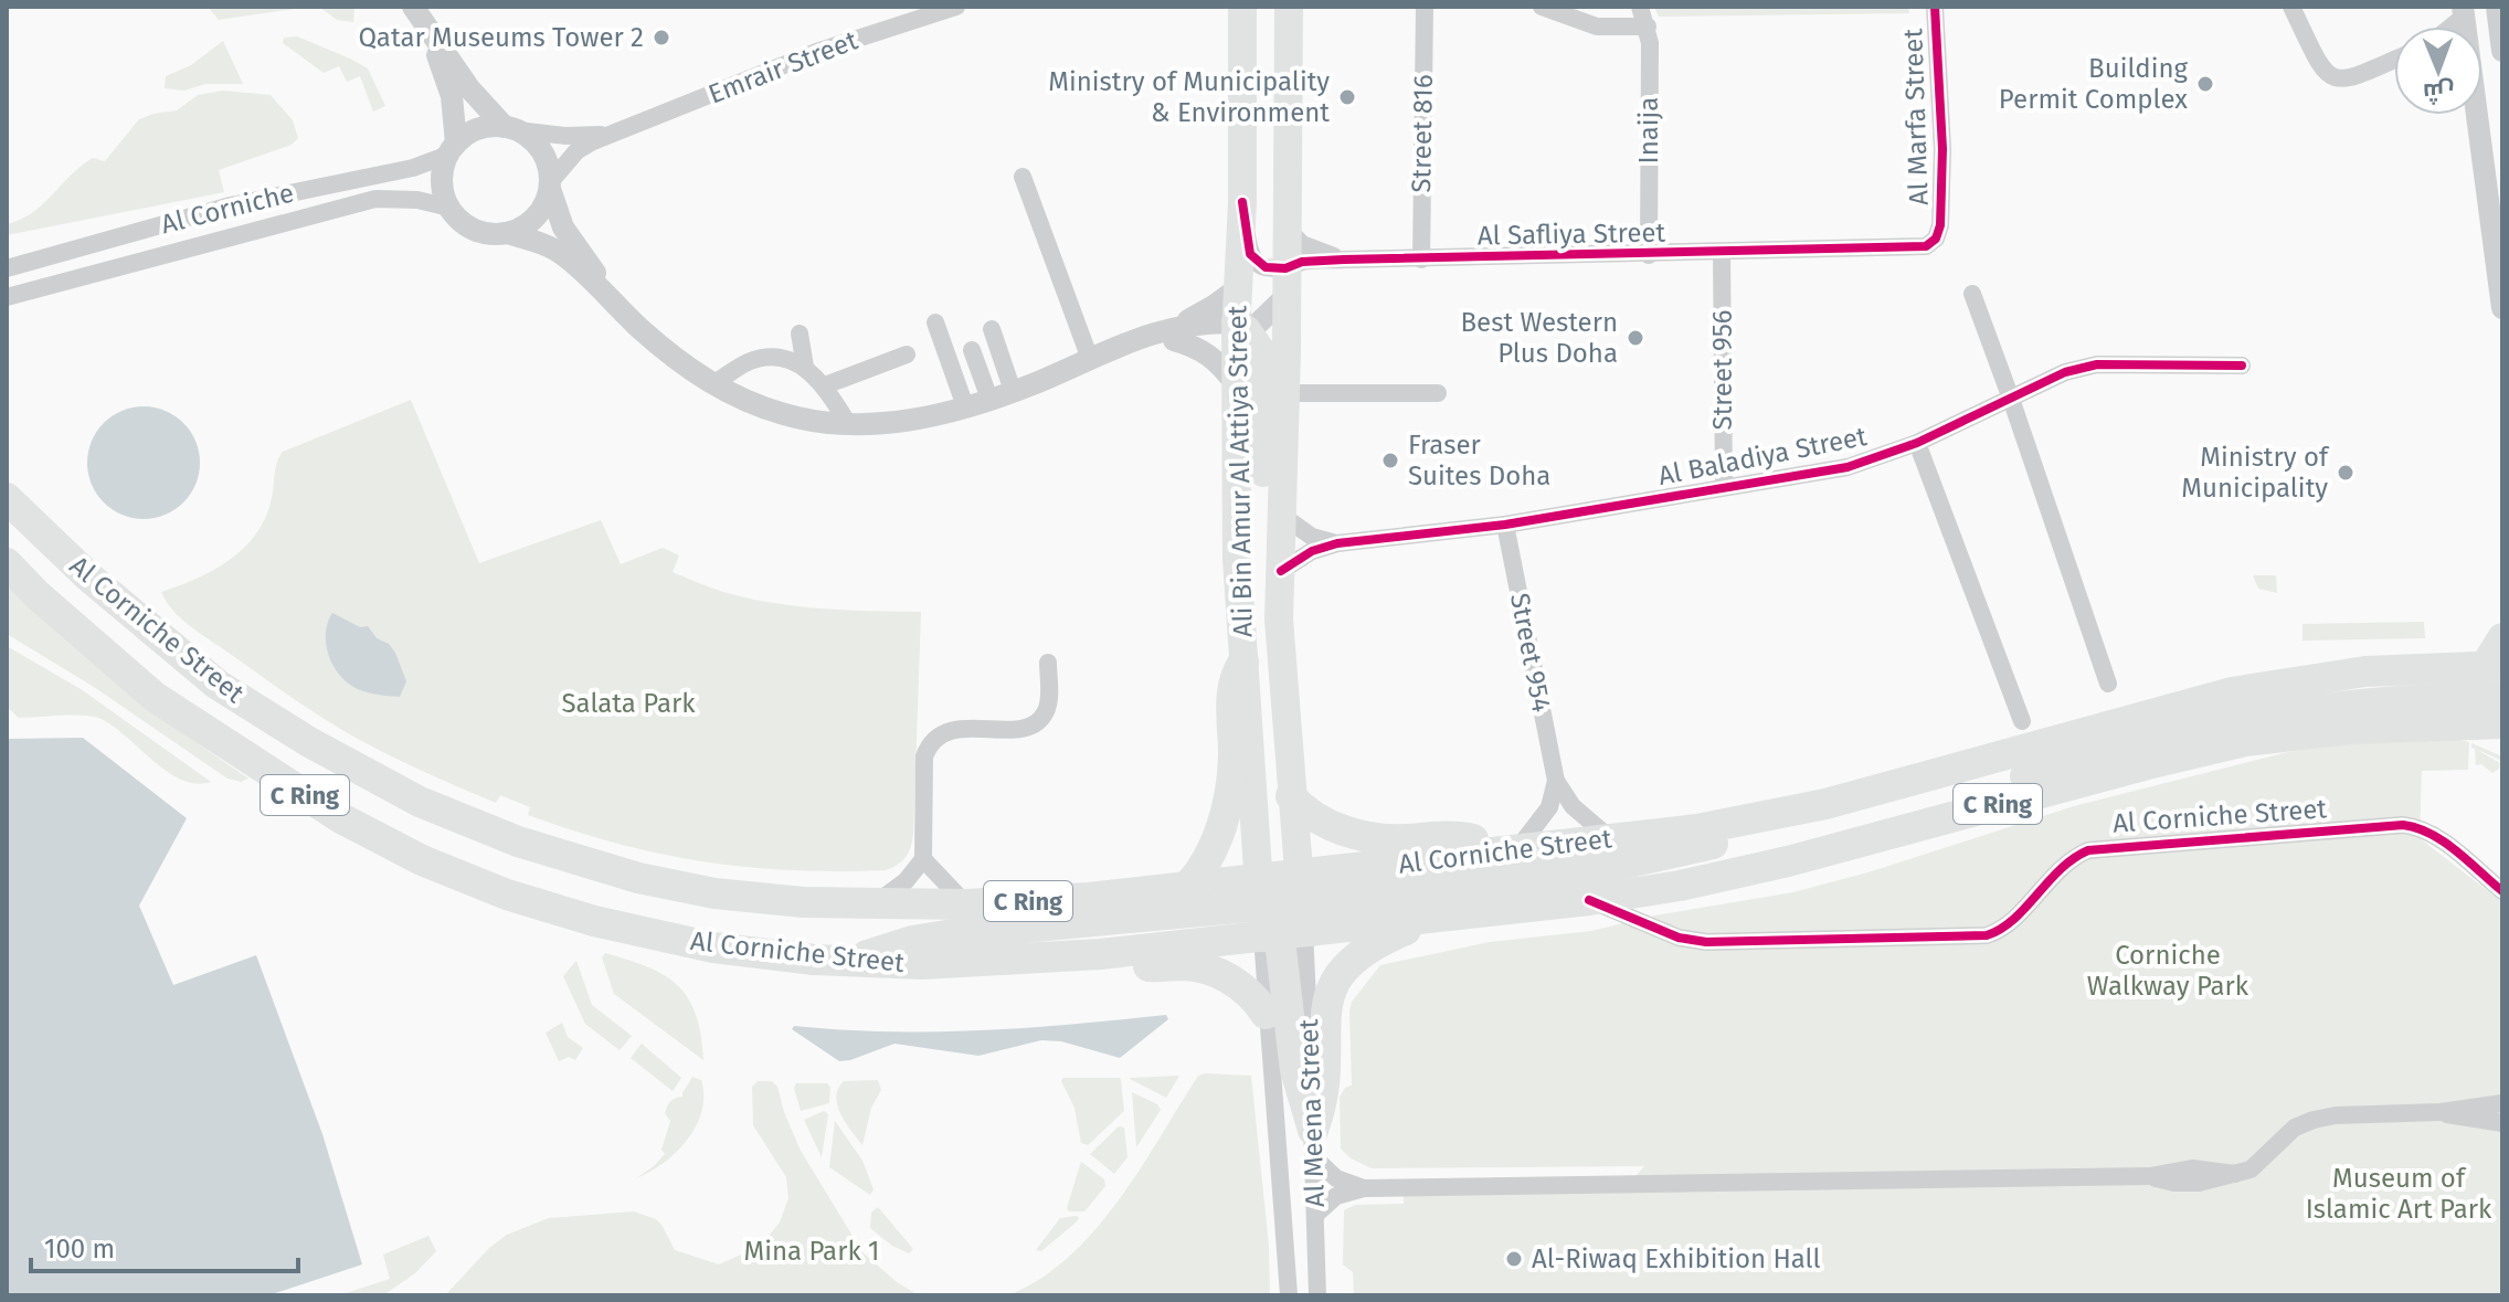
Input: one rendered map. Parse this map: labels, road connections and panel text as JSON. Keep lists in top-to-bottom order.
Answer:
{
  "streets": {
    "highway": ["Al Corniche Street", "C Ring"],
    "main road": ["Ali Bin Amur Al Attiya Street"],
    "street": [
      "Emrair Street",
      "Al Marfa Street",
      "Inaija",
      "Street 816",
      "Al Corniche",
      "Al Safliya Street",
      "Street 956",
      "Al Baladiya Street",
      "Street 954",
      "Al Meena Street"
    ]
  },
  "crossings": [
    ["Emrair Street", "Al Corniche"],
    ["Al Marfa Street", "Al Safliya Street"],
    ["Inaija", "Al Safliya Street"],
    ["Street 816", "Al Safliya Street"],
    ["Al Safliya Street", "Street 956"],
    ["Al Safliya Street", "Ali Bin Amur Al Attiya Street"],
    ["Street 956", "Al Baladiya Street"],
    ["Al Baladiya Street", "Ali Bin Amur Al Attiya Street"],
    ["Al Baladiya Street", "Street 954"],
    ["Ali Bin Amur Al Attiya Street", "Al Corniche Street"],
    ["Ali Bin Amur Al Attiya Street", "Al Meena Street"],
    ["Al Corniche Street", "Street 954"],
    ["Al Corniche Street", "Al Meena Street"]
  ],
  "parks": [
    "Salata Park",
    "Corniche Walkway Park",
    "Museum of Islamic Art Park",
    "Mina Park 1"
  ],
  "places": [
    "Qatar Museums Tower 2",
    "Building Permit Complex",
    "Ministry of Municipality & Environment",
    "Best Western Plus Doha",
    "Fraser Suites Doha",
    "Ministry of Municipality",
    "Al-Riwaq Exhibition Hall"
  ],
  "scale_bar": "100 m",
  "north": "bottom"
}
